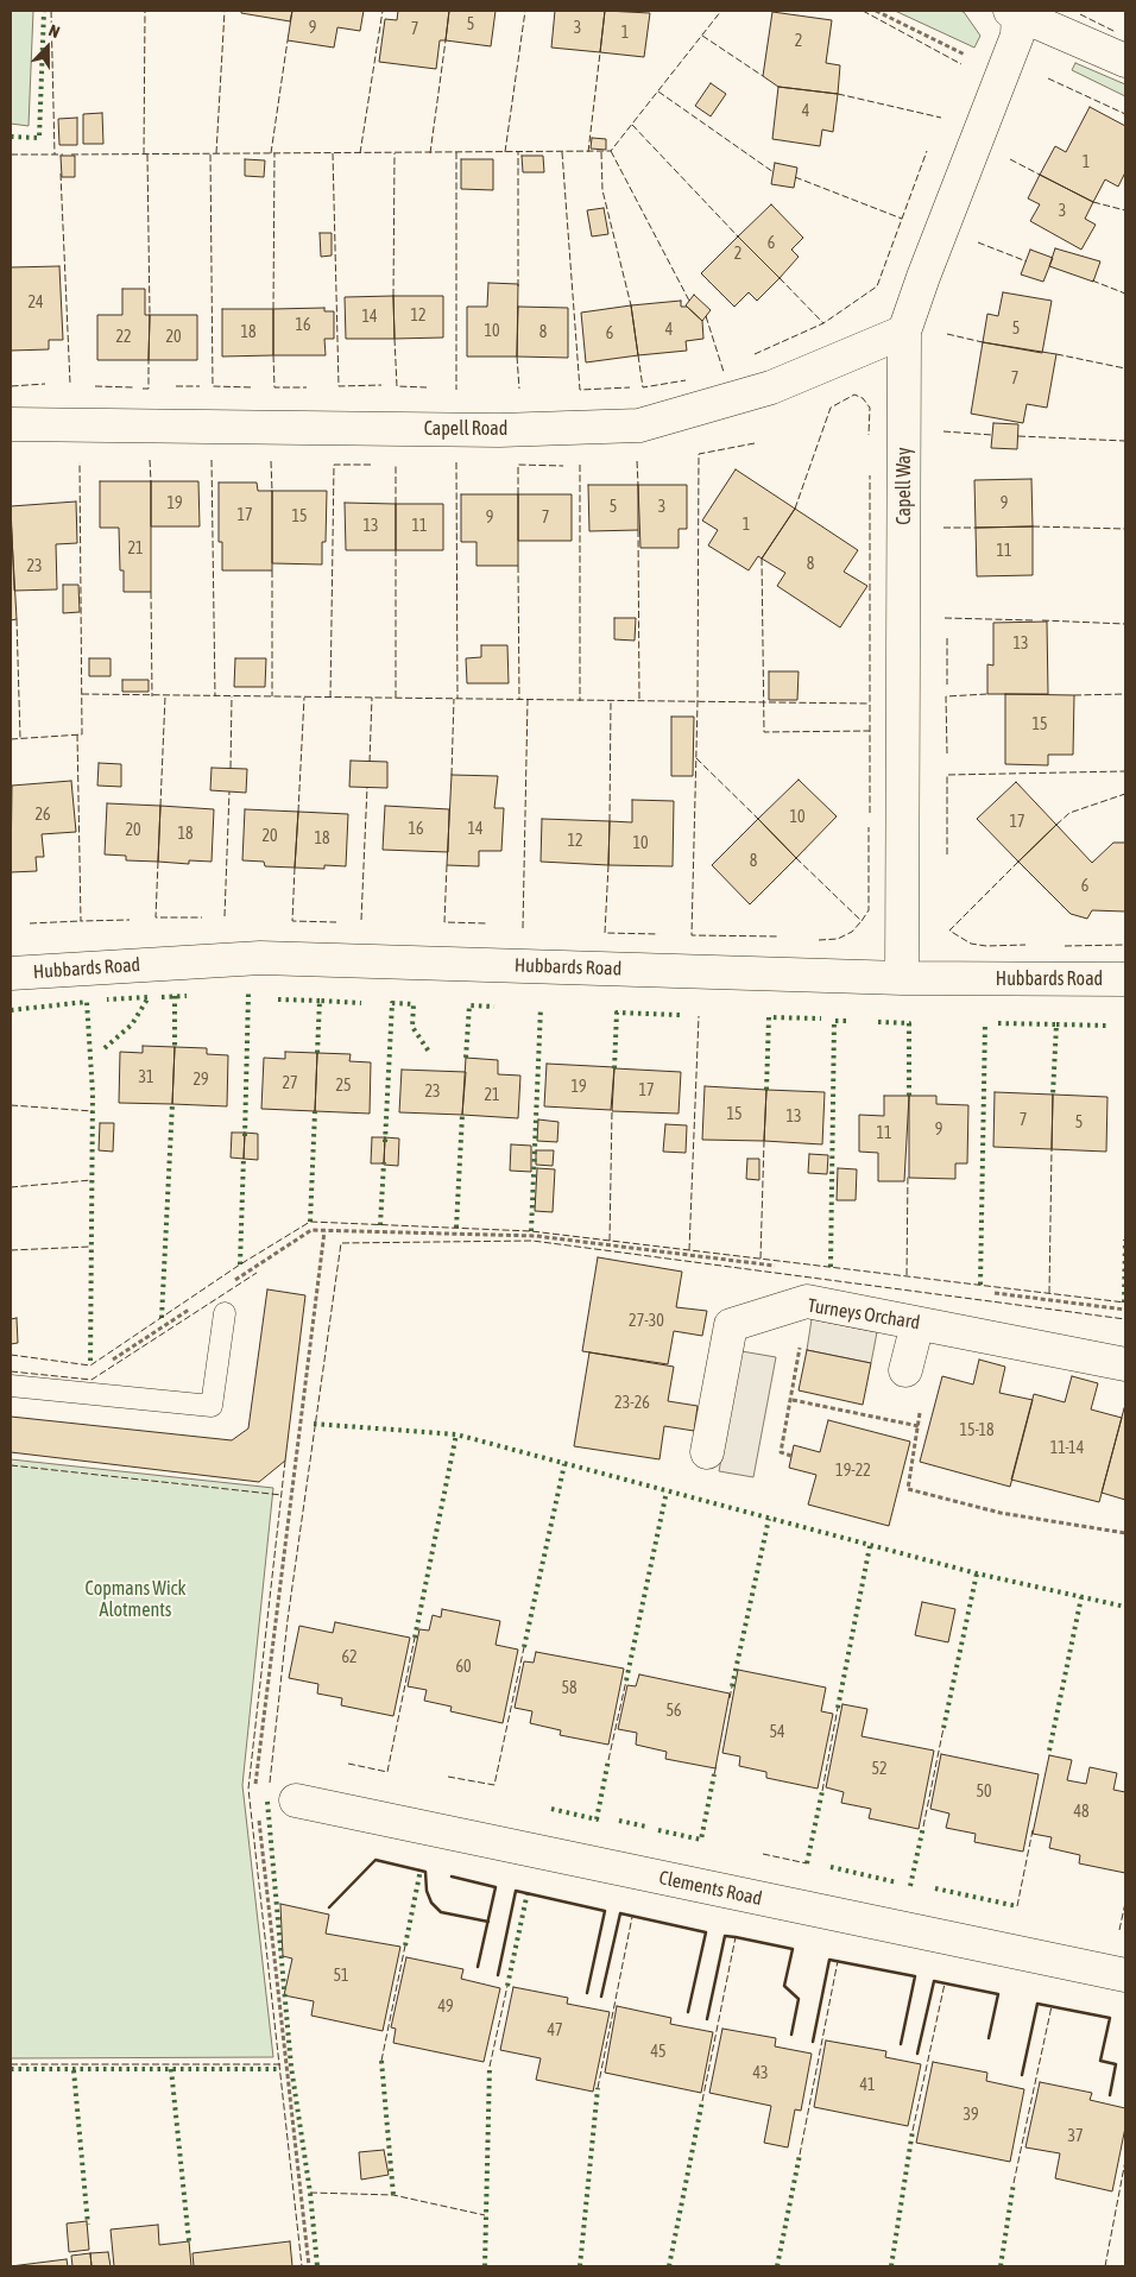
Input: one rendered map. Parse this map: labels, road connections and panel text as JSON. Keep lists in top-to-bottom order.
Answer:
{
  "streets": {
    "street": [
      "Capell Road",
      "Capell Way",
      "Hubbards Road",
      "Turneys Orchard",
      "Clements Road"
    ]
  },
  "crossings": [
    ["Capell Road", "Capell Way"],
    ["Capell Way", "Hubbards Road"]
  ],
  "parks": ["Copmans Wick Alotments"],
  "house_numbers": [
    "5",
    "9",
    "3",
    "7",
    "1",
    "2",
    "4",
    "1",
    "3",
    "6",
    "2",
    "24",
    "12",
    "14",
    "16",
    "5",
    "4",
    "10",
    "18",
    "8",
    "6",
    "22",
    "20",
    "7",
    "19",
    "9",
    "5",
    "3",
    "17",
    "15",
    "9",
    "7",
    "1",
    "13",
    "11",
    "21",
    "11",
    "8",
    "23",
    "13",
    "15",
    "26",
    "10",
    "17",
    "16",
    "14",
    "20",
    "18",
    "20",
    "18",
    "12",
    "10",
    "8",
    "6",
    "31",
    "29",
    "27",
    "25",
    "19",
    "17",
    "23",
    "21",
    "15",
    "13",
    "7",
    "5",
    "9",
    "11",
    "27-30",
    "23-26",
    "15-18",
    "11-14",
    "19-22",
    "62",
    "60",
    "58",
    "56",
    "54",
    "52",
    "50",
    "48",
    "51",
    "49",
    "47",
    "45",
    "43",
    "41",
    "39",
    "37"
  ],
  "north": "top"
}
